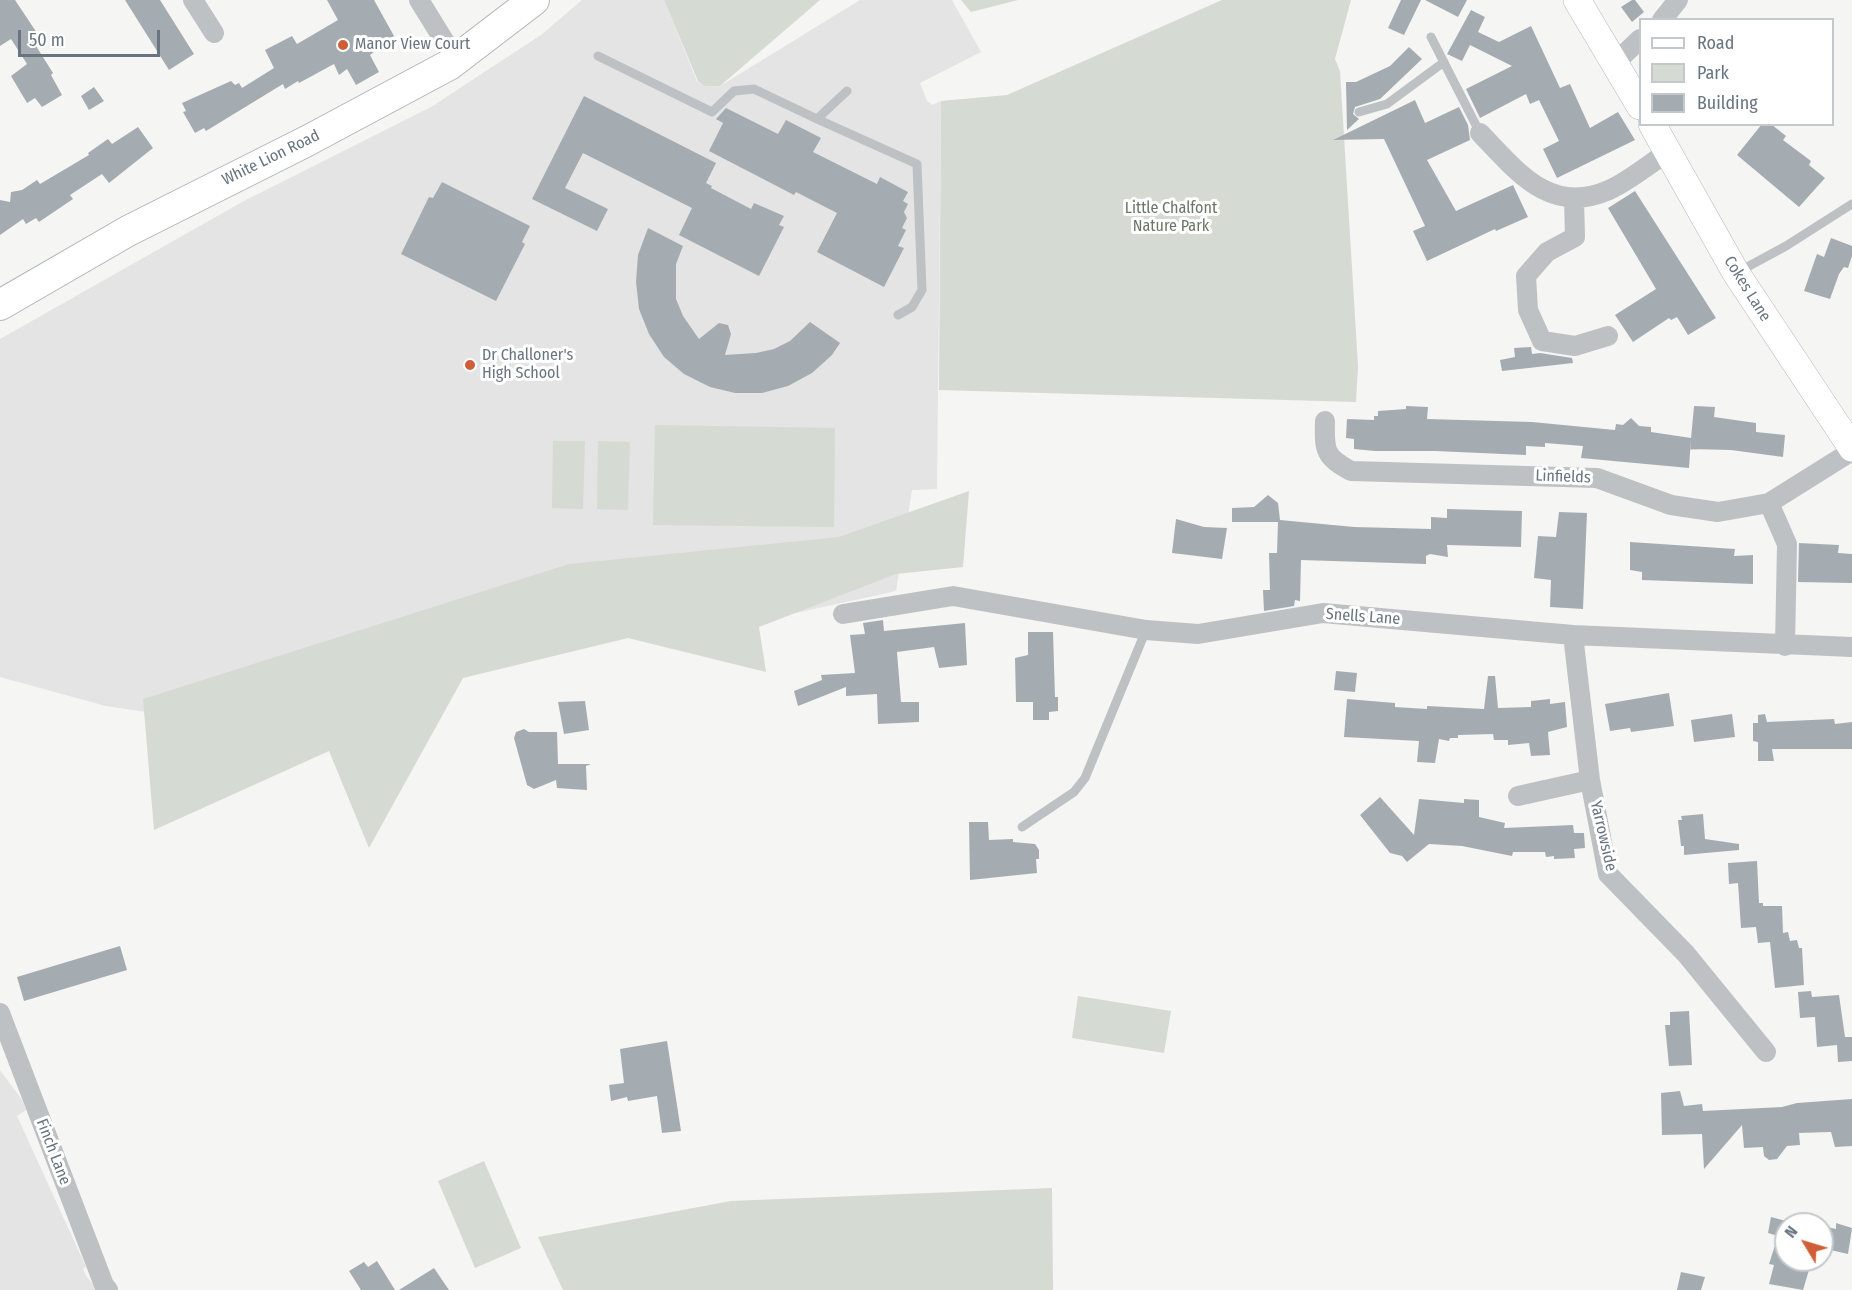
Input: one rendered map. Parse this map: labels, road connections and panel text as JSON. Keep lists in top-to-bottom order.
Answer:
{
  "streets": {
    "main road": ["White Lion Road", "Cokes Lane"],
    "street": [
      "Linfields",
      "Snells Lane",
      "Yarrowside",
      "Finch Lane"
    ]
  },
  "crossings": [
    ["Cokes Lane", "Linfields"],
    ["Snells Lane", "Yarrowside"]
  ],
  "parks": ["Little Chalfont Nature Park"],
  "places": ["Manor View Court", "Dr Challoner's High School"],
  "legend": ["Road", "Park", "Building"],
  "scale_bar": "50 m",
  "north": "top left"
}
